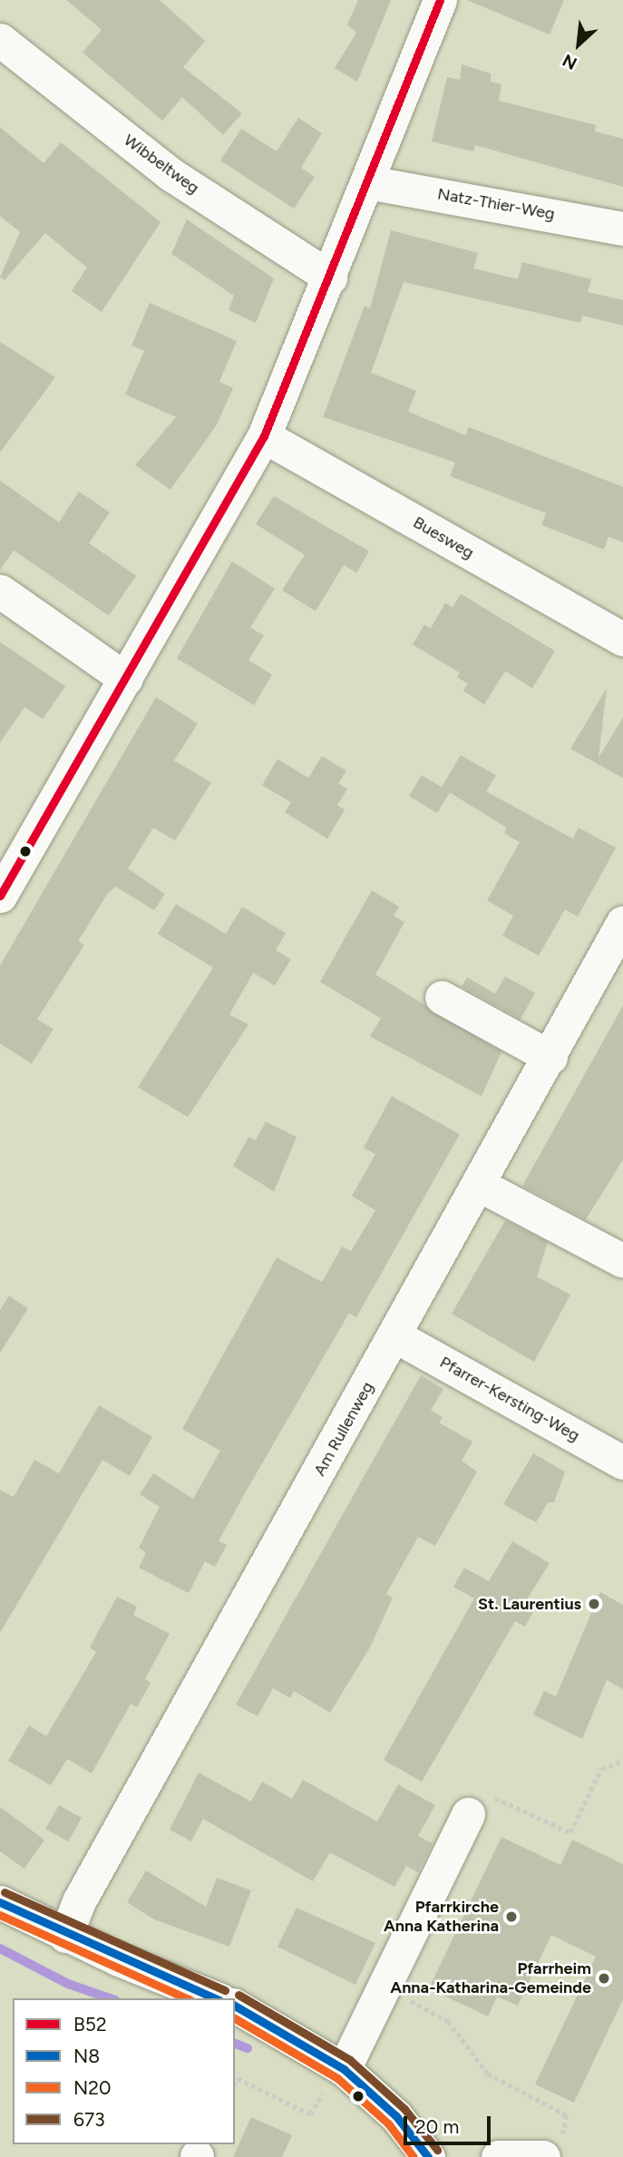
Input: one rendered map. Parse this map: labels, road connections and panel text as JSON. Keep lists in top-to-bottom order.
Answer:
{
  "streets": {
    "street": [
      "Wibbeltweg",
      "Natz-Thier-Weg",
      "Buesweg",
      "Pfarrer-Kersting-Weg",
      "Am Rullenweg"
    ]
  },
  "crossings": [
    ["Pfarrer-Kersting-Weg", "Am Rullenweg"]
  ],
  "places": ["St. Laurentius", "Pfarrkirche Anna Katherina", "Pfarrheim Anna-Katharina-Gemeinde"],
  "lines": [
    "transit line B52",
    "transit line 673",
    "transit line N8",
    "transit line N20"
  ],
  "legend": [
    "B52",
    "N8",
    "N20",
    "673"
  ],
  "scale_bar": "20 m",
  "north": "bottom left"
}
